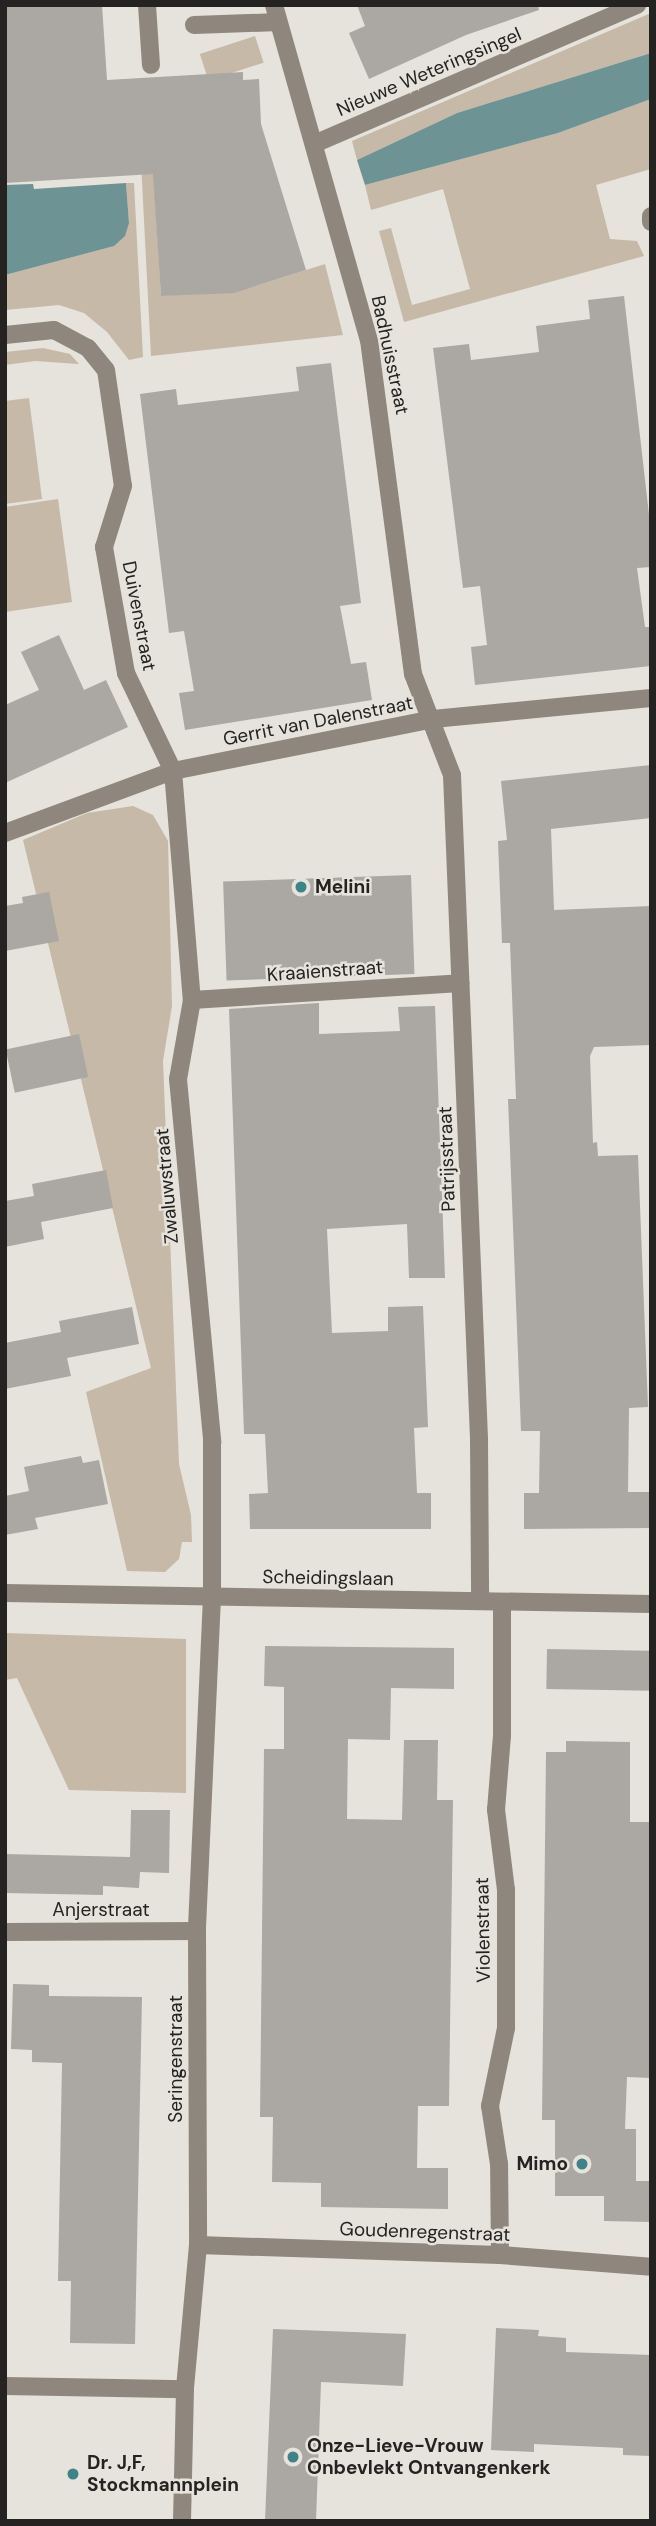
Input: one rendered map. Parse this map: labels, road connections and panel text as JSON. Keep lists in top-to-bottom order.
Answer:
{
  "streets": {
    "street": [
      "Nieuwe Weteringsingel",
      "Badhuisstraat",
      "Duivenstraat",
      "Gerrit van Dalenstraat",
      "Kraaienstraat",
      "Patrijsstraat",
      "Zwaluwstraat",
      "Scheidingslaan",
      "Anjerstraat",
      "Violenstraat",
      "Seringenstraat",
      "Goudenregenstraat"
    ]
  },
  "crossings": [
    ["Nieuwe Weteringsingel", "Badhuisstraat"],
    ["Badhuisstraat", "Gerrit van Dalenstraat"],
    ["Badhuisstraat", "Patrijsstraat"],
    ["Duivenstraat", "Gerrit van Dalenstraat"],
    ["Duivenstraat", "Zwaluwstraat"],
    ["Gerrit van Dalenstraat", "Patrijsstraat"],
    ["Gerrit van Dalenstraat", "Zwaluwstraat"],
    ["Kraaienstraat", "Patrijsstraat"],
    ["Kraaienstraat", "Zwaluwstraat"],
    ["Patrijsstraat", "Scheidingslaan"],
    ["Zwaluwstraat", "Scheidingslaan"],
    ["Zwaluwstraat", "Seringenstraat"],
    ["Scheidingslaan", "Violenstraat"],
    ["Scheidingslaan", "Seringenstraat"],
    ["Anjerstraat", "Seringenstraat"],
    ["Violenstraat", "Goudenregenstraat"],
    ["Seringenstraat", "Goudenregenstraat"]
  ],
  "places": [
    "Melini",
    "Mimo",
    "Onze-Lieve-Vrouw Onbevlekt Ontvangenkerk",
    "Dr. J,F, Stockmannplein"
  ]
}
